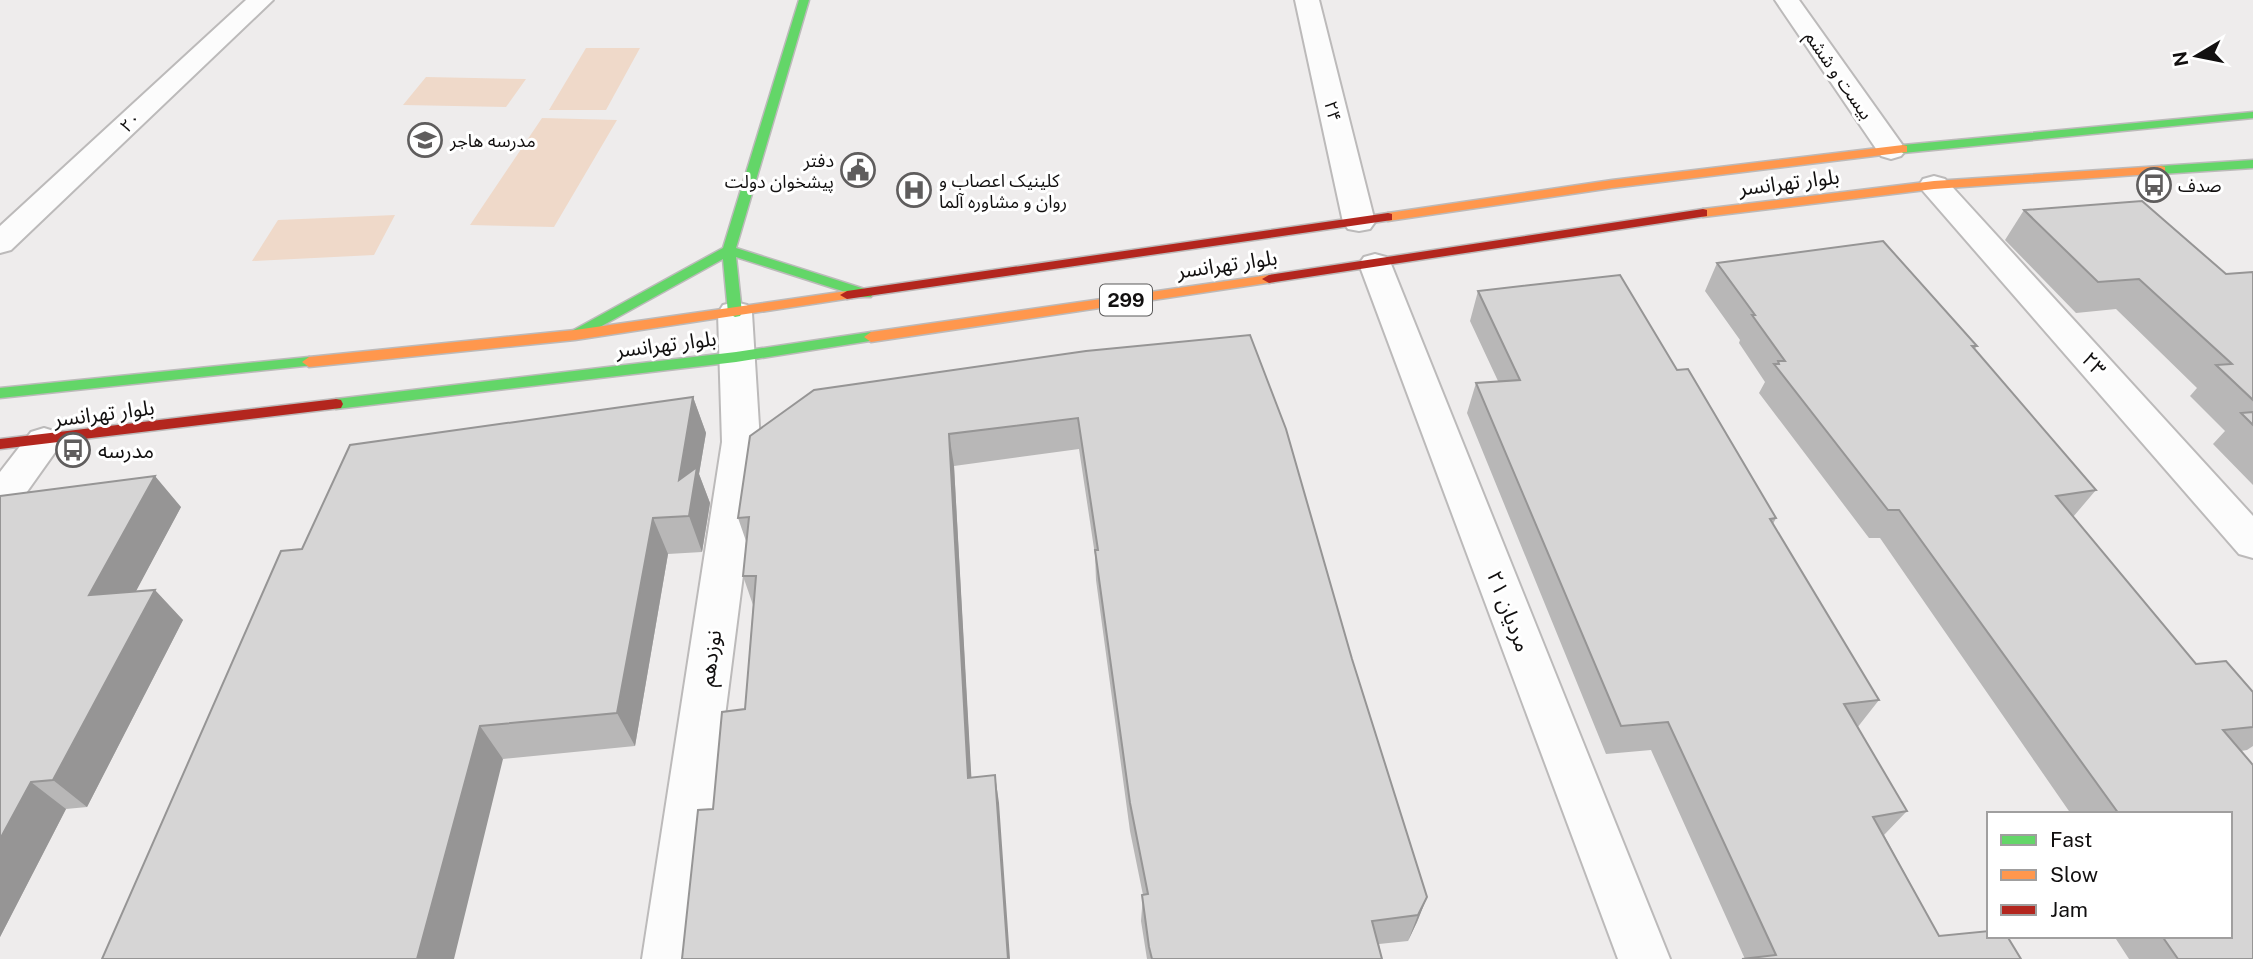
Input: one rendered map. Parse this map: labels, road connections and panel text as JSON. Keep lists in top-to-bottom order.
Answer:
{
  "streets": {
    "main road": ["بلوار تهرانسر", "299"],
    "street": [
      "بیست و ششم",
      "۲۴",
      "۲۰",
      "۲۳",
      "۲۱ مردیان",
      "نوزدهم"
    ]
  },
  "crossings": [
    ["بیست و ششم", "بلوار تهرانسر"],
    ["۲۴", "بلوار تهرانسر"],
    ["بلوار تهرانسر", "۲۳"],
    ["بلوار تهرانسر", "۲۱ مردیان"],
    ["بلوار تهرانسر", "نوزدهم"]
  ],
  "places": {
    "school or university": ["مدرسه هاجر"],
    "public building": ["دفتر پیشخوان دولت"],
    "bus stop": ["صدف", "مدرسه"],
    "hospital": ["کلینیک اعصاب و روان و مشاوره آلما"]
  },
  "legend": ["Fast", "Slow", "Jam"],
  "north": "left"
}
